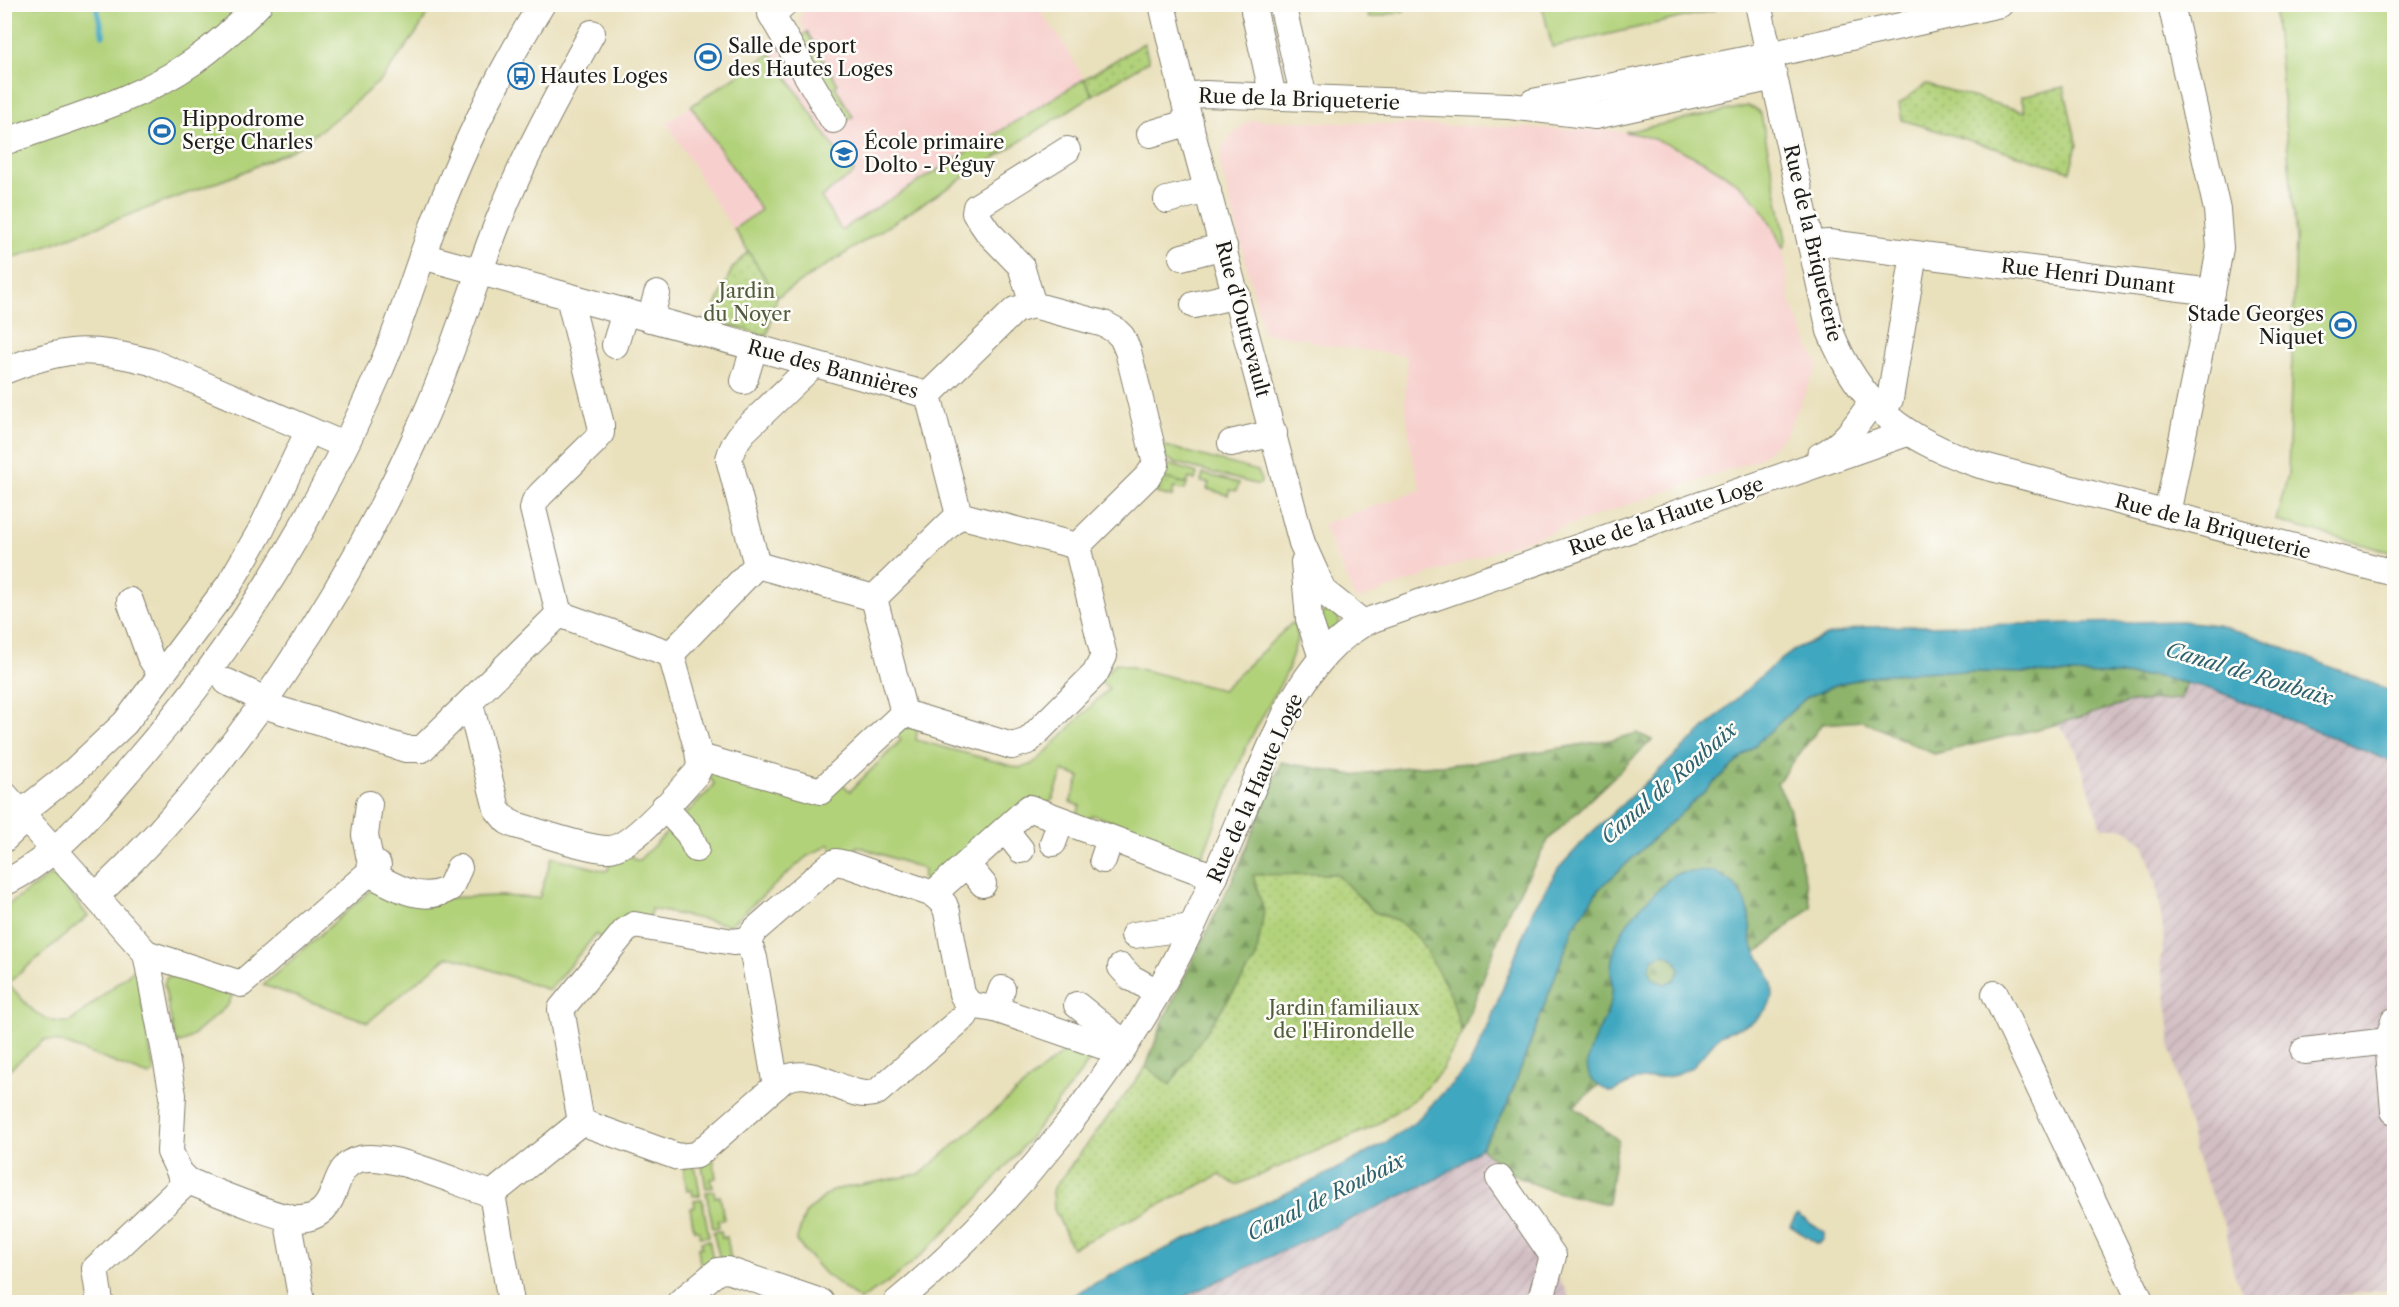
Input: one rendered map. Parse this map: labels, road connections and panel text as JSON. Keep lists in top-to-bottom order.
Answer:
{
  "streets": {
    "street": [
      "Rue de la Briqueterie",
      "Rue Henri Dunant",
      "Rue d'Outrevault",
      "Rue des Bannières",
      "Rue de la Haute Loge"
    ]
  },
  "crossings": [
    ["Rue de la Briqueterie", "Rue Henri Dunant"],
    ["Rue de la Briqueterie", "Rue d'Outrevault"],
    ["Rue de la Briqueterie", "Rue de la Haute Loge"],
    ["Rue d'Outrevault", "Rue de la Haute Loge"]
  ],
  "water": ["Canal de Roubaix"],
  "parks": ["Jardin du Noyer", "Jardin familiaux de l'Hirondelle"],
  "places": {
    "sports": ["Salle de sport des Hautes Loges", "Hippodrome Serge Charles", "Stade Georges Niquet"],
    "bus stop": ["Hautes Loges"],
    "school or university": ["École primaire Dolto - Péguy"]
  }
}
